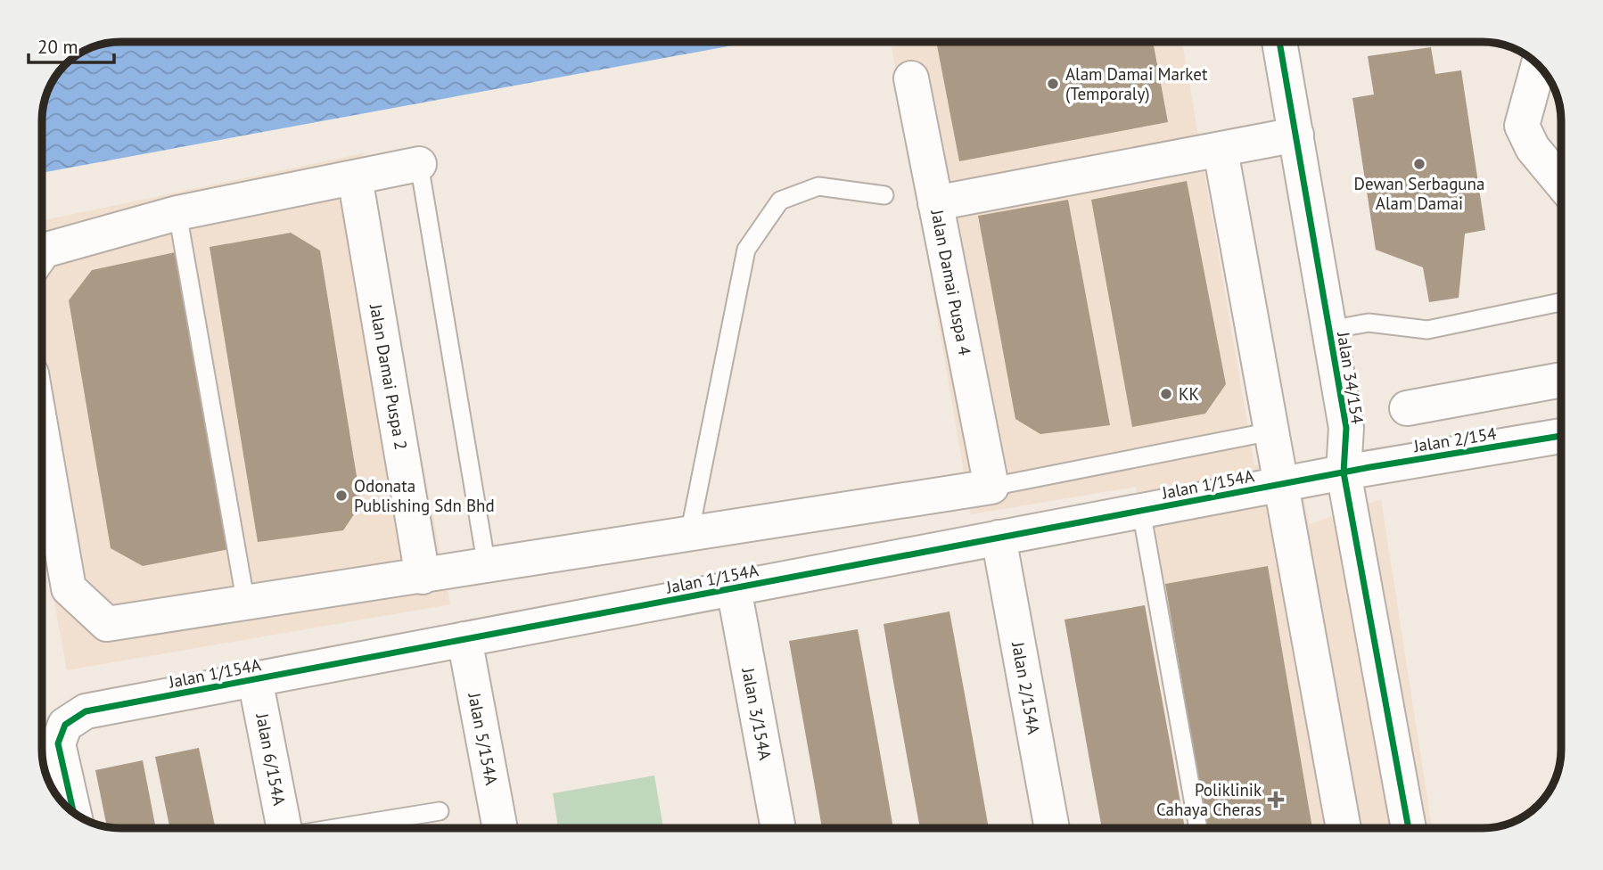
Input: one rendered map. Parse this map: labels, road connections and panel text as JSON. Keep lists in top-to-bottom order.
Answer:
{
  "streets": {
    "street": [
      "Jalan Damai Puspa 4",
      "Jalan Damai Puspa 2",
      "Jalan 34/154",
      "Jalan 2/154",
      "Jalan 1/154A",
      "Jalan 2/154A",
      "Jalan 3/154A",
      "Jalan 5/154A",
      "Jalan 6/154A"
    ]
  },
  "crossings": [
    ["Jalan 34/154", "Jalan 2/154"],
    ["Jalan 34/154", "Jalan 1/154A"],
    ["Jalan 2/154", "Jalan 1/154A"],
    ["Jalan 1/154A", "Jalan 2/154A"],
    ["Jalan 1/154A", "Jalan 3/154A"],
    ["Jalan 1/154A", "Jalan 5/154A"],
    ["Jalan 1/154A", "Jalan 6/154A"]
  ],
  "places": {
    "other": [
      "Alam Damai Market (Temporaly)",
      "Dewan Serbaguna Alam Damai",
      "KK",
      "Odonata Publishing Sdn Bhd"
    ],
    "health": ["Poliklinik Cahaya Cheras"]
  },
  "scale_bar": "20 m"
}
